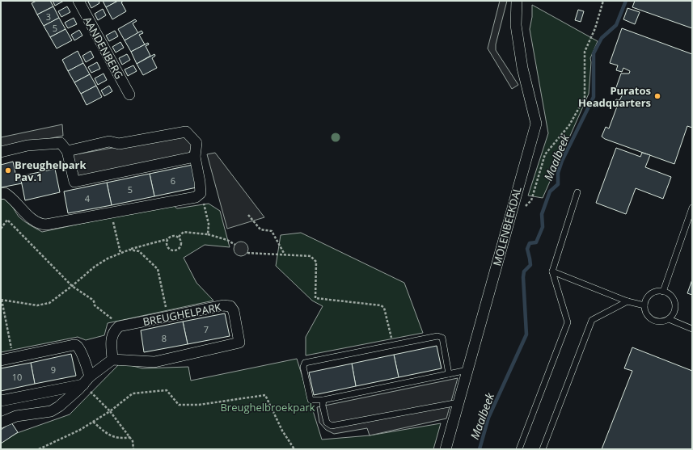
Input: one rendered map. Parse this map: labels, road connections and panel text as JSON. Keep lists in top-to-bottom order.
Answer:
{
  "streets": {
    "street": ["AANDENBERG", "MOLENBEEKDAL", "BREUGHELPARK"]
  },
  "water": ["Maalbeek"],
  "parks": ["Breughelbroekpark"],
  "places": ["Puratos Headquarters", "Breughelpark Pav.1"],
  "house_numbers": [
    "3",
    "5",
    "6",
    "5",
    "4",
    "7",
    "8",
    "9",
    "10"
  ]
}
